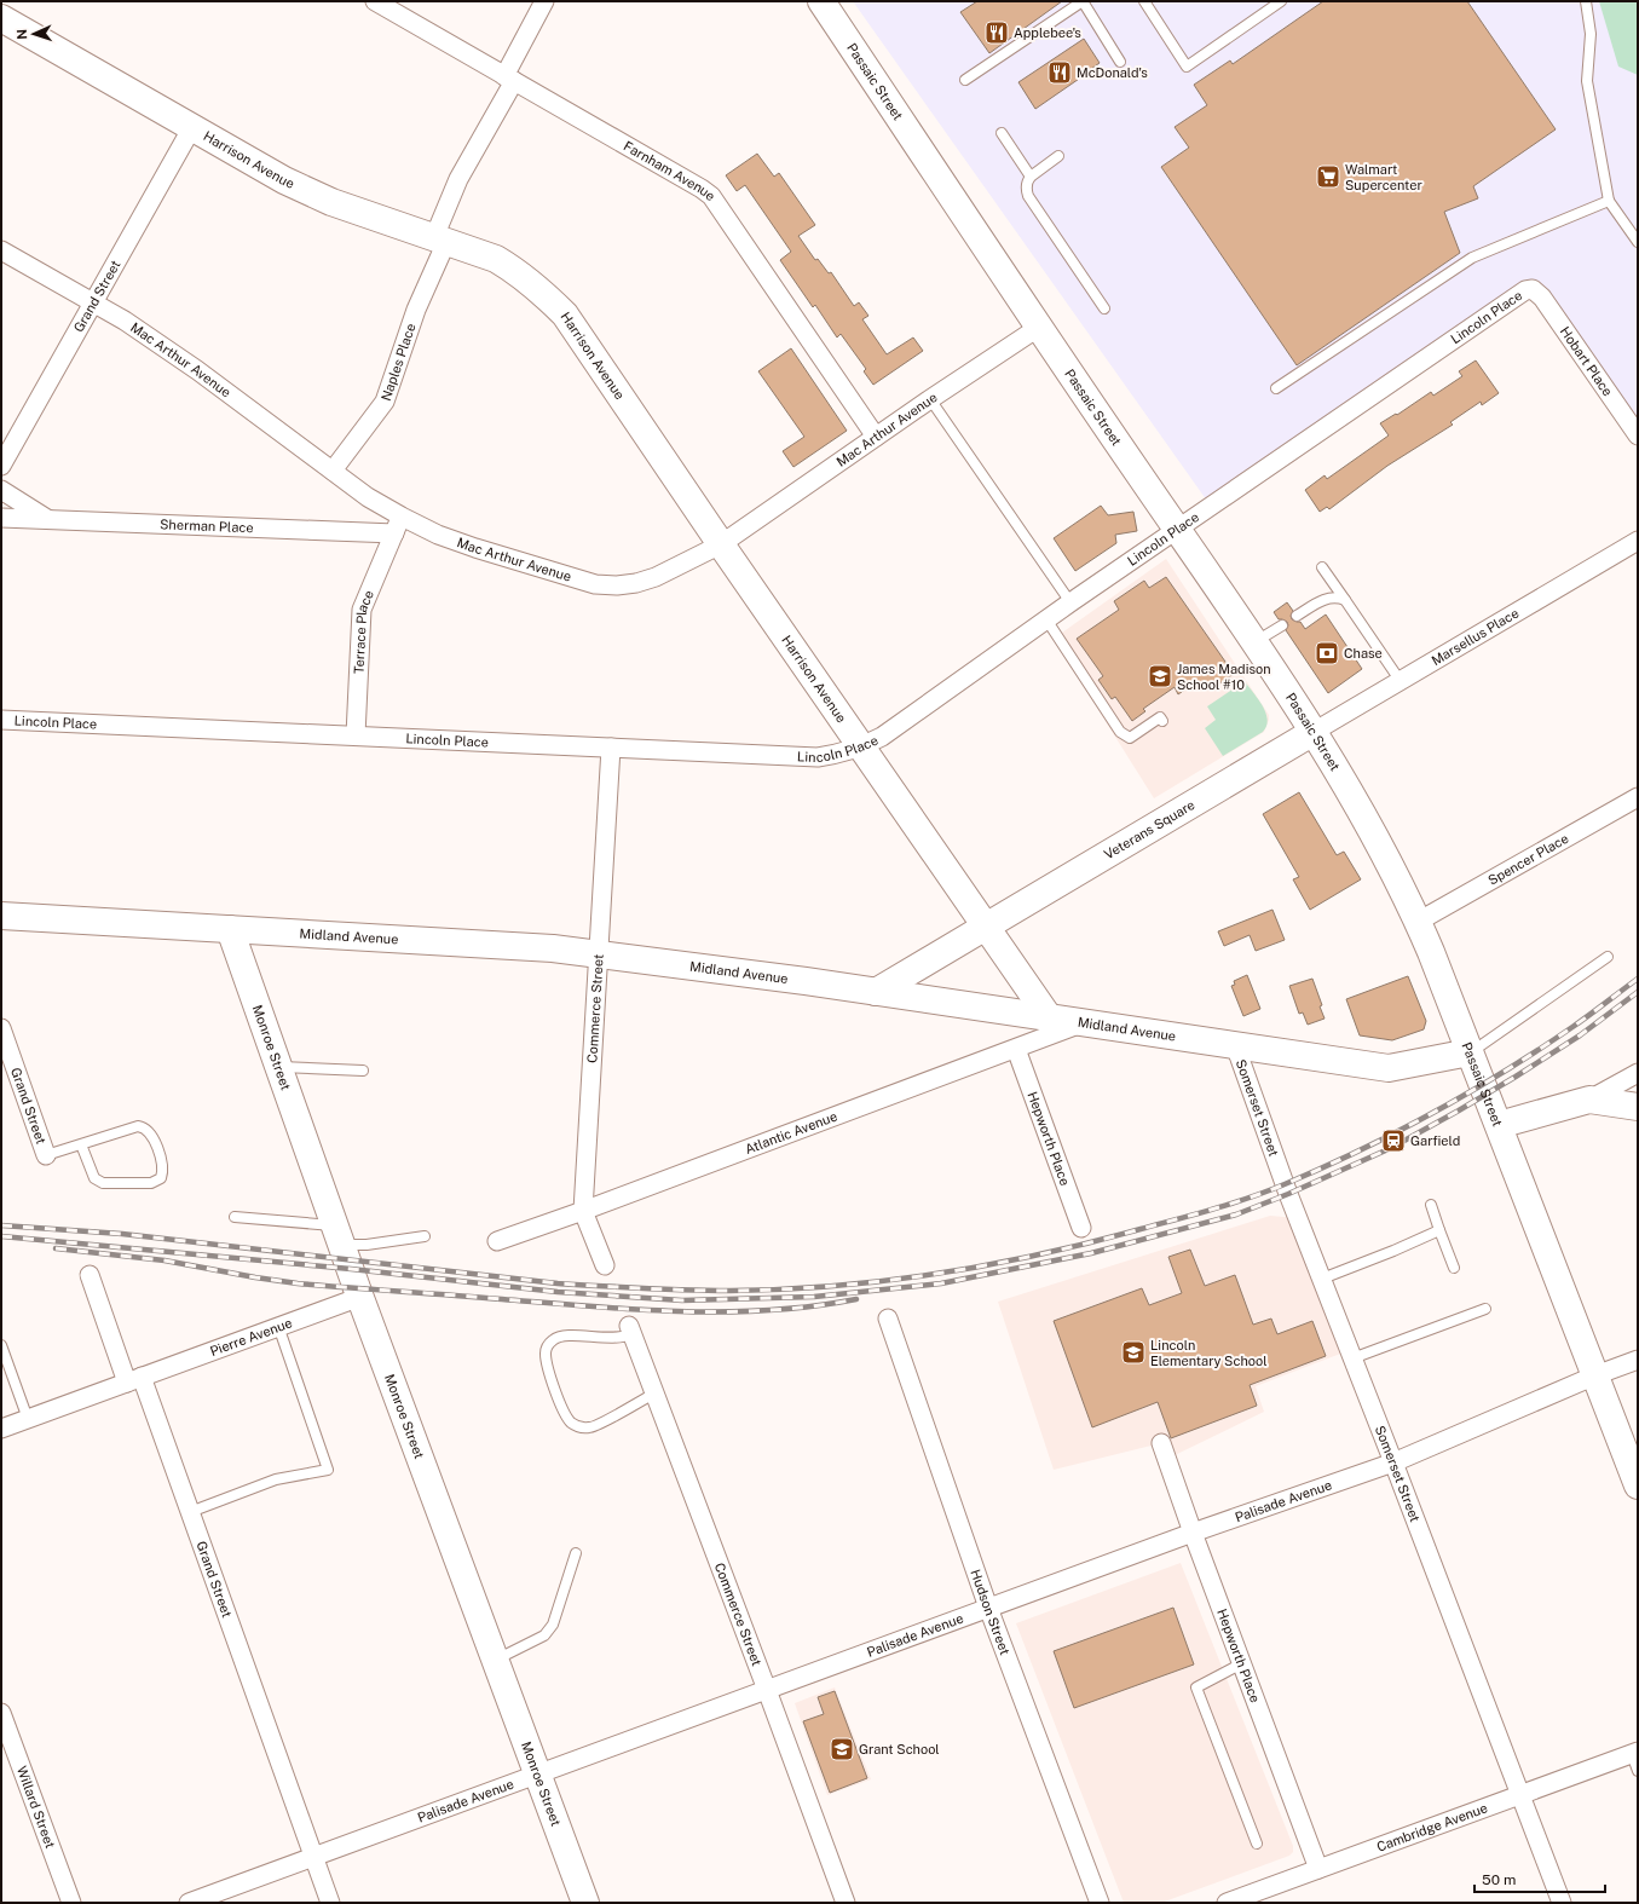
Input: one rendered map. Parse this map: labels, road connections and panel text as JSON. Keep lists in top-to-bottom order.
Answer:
{
  "streets": {
    "street": [
      "Passaic Street",
      "Harrison Avenue",
      "Farnham Avenue",
      "Grand Street",
      "Lincoln Place",
      "Mac Arthur Avenue",
      "Hobart Place",
      "Naples Place",
      "Sherman Place",
      "Terrace Place",
      "Marsellus Place",
      "Veterans Square",
      "Spencer Place",
      "Midland Avenue",
      "Commerce Street",
      "Monroe Street",
      "Somerset Street",
      "Atlantic Avenue",
      "Hepworth Place",
      "Pierre Avenue",
      "Palisade Avenue",
      "Hudson Street",
      "Willard Street",
      "Cambridge Avenue"
    ]
  },
  "crossings": [
    ["Passaic Street", "Lincoln Place"],
    ["Passaic Street", "Mac Arthur Avenue"],
    ["Passaic Street", "Marsellus Place"],
    ["Passaic Street", "Veterans Square"],
    ["Passaic Street", "Spencer Place"],
    ["Passaic Street", "Midland Avenue"],
    ["Passaic Street", "Palisade Avenue"],
    ["Harrison Avenue", "Grand Street"],
    ["Harrison Avenue", "Lincoln Place"],
    ["Harrison Avenue", "Mac Arthur Avenue"],
    ["Harrison Avenue", "Naples Place"],
    ["Harrison Avenue", "Veterans Square"],
    ["Farnham Avenue", "Mac Arthur Avenue"],
    ["Farnham Avenue", "Naples Place"],
    ["Grand Street", "Mac Arthur Avenue"],
    ["Grand Street", "Pierre Avenue"],
    ["Grand Street", "Palisade Avenue"],
    ["Lincoln Place", "Hobart Place"],
    ["Lincoln Place", "Terrace Place"],
    ["Lincoln Place", "Commerce Street"],
    ["Mac Arthur Avenue", "Naples Place"],
    ["Sherman Place", "Terrace Place"],
    ["Marsellus Place", "Veterans Square"],
    ["Veterans Square", "Midland Avenue"],
    ["Midland Avenue", "Commerce Street"],
    ["Midland Avenue", "Monroe Street"],
    ["Midland Avenue", "Somerset Street"],
    ["Midland Avenue", "Atlantic Avenue"],
    ["Commerce Street", "Atlantic Avenue"],
    ["Commerce Street", "Palisade Avenue"],
    ["Monroe Street", "Pierre Avenue"],
    ["Monroe Street", "Palisade Avenue"],
    ["Somerset Street", "Palisade Avenue"],
    ["Somerset Street", "Cambridge Avenue"],
    ["Atlantic Avenue", "Hepworth Place"],
    ["Hepworth Place", "Palisade Avenue"],
    ["Hepworth Place", "Cambridge Avenue"],
    ["Palisade Avenue", "Hudson Street"]
  ],
  "places": {
    "restaurant": ["Applebee's", "McDonald's"],
    "supermarket": ["Walmart Supercenter"],
    "bank": ["Chase"],
    "school or university": ["James Madison School #10", "Lincoln Elementary School", "Grant School"],
    "station": ["Garfield"]
  },
  "scale_bar": "50 m",
  "north": "left"
}
